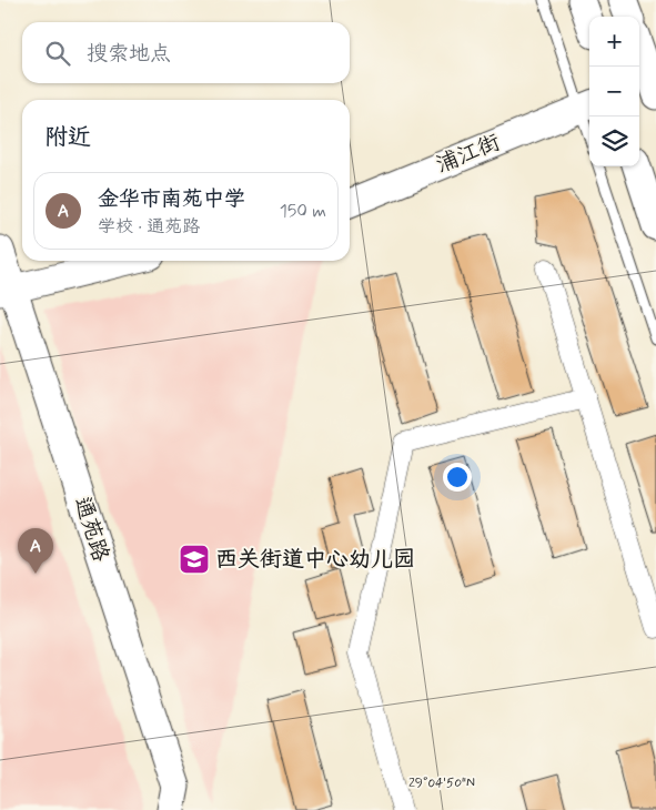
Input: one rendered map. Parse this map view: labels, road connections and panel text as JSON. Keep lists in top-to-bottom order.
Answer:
{
  "streets": {
    "street": ["浦江街", "通苑路"]
  },
  "places": {
    "school or university": ["西关街道中心幼儿园"]
  },
  "page": {
    "map_buttons": ["+", "−"],
    "search": "搜索地点",
    "heading": "附近",
    "list": [
      {
        "mark": "A",
        "name": "金华市南苑中学",
        "note": "学校 · 通苑路",
        "value": "150 m"
      }
    ],
    "pins": "A"
  },
  "coordinates": ["29°04'50\"N"]
}
